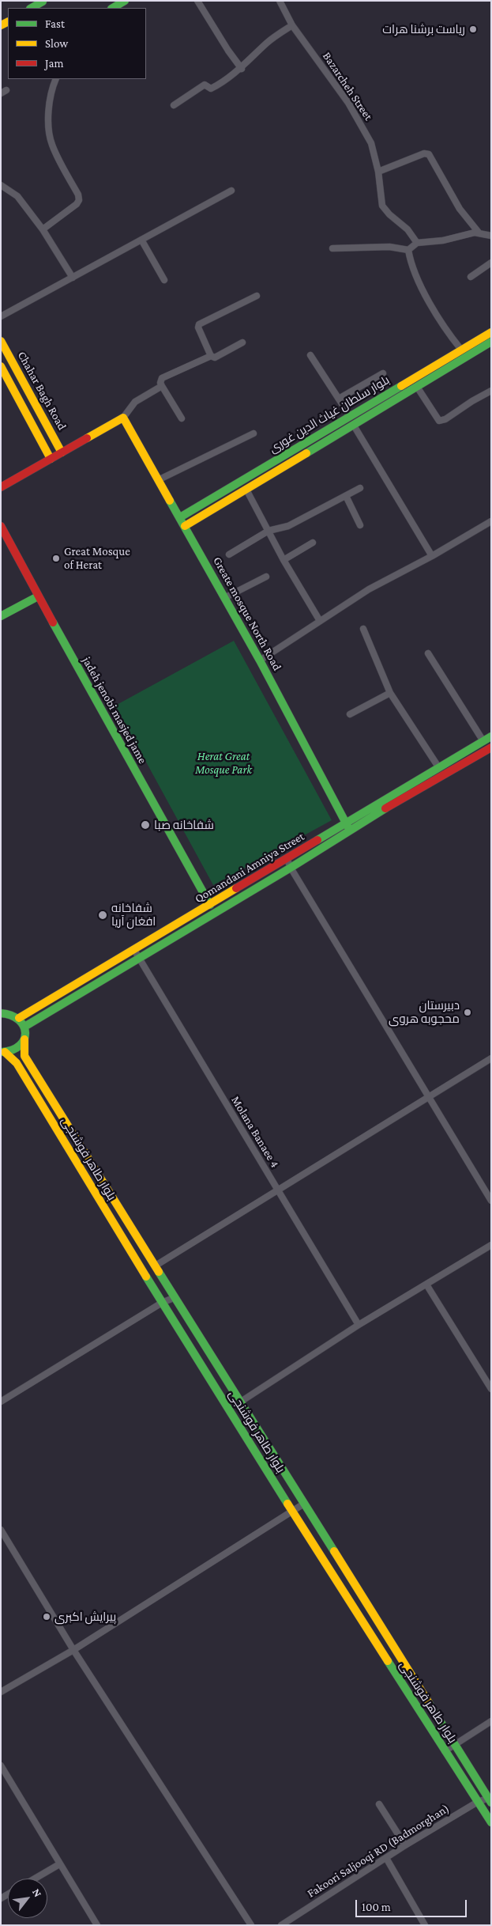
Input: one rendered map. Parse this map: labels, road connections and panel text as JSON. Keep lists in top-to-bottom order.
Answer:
{
  "streets": {
    "street": [
      "Bazarcheh Street",
      "Chahar Bagh Road",
      "بلوار سلطان غیاث الدین غوری",
      "Greate mosque North Road",
      "jadeh jenobi masjed jame",
      "Qomandani Amniya Street",
      "Molana Banaee 4",
      "بلوار طاهر فوشنجی",
      "Fakoori Saljooqi RD (Badmorghan)"
    ]
  },
  "crossings": [
    ["بلوار سلطان غیاث الدین غوری", "Greate mosque North Road"],
    ["Greate mosque North Road", "Qomandani Amniya Street"],
    ["jadeh jenobi masjed jame", "Qomandani Amniya Street"],
    ["Qomandani Amniya Street", "Molana Banaee 4"],
    ["Qomandani Amniya Street", "بلوار طاهر فوشنجی"],
    ["بلوار طاهر فوشنجی", "Fakoori Saljooqi RD (Badmorghan)"]
  ],
  "parks": ["Herat Great Mosque Park"],
  "places": [
    "ریاست برشنا هرات",
    "Great Mosque of Herat",
    "شفاخانه صبا",
    "شفاخانه افغان آریا",
    "دبیرستان محجوبه هروی",
    "پیرایش اکبری"
  ],
  "legend": ["Fast", "Slow", "Jam"],
  "scale_bar": "100 m",
  "north": "top right"
}
